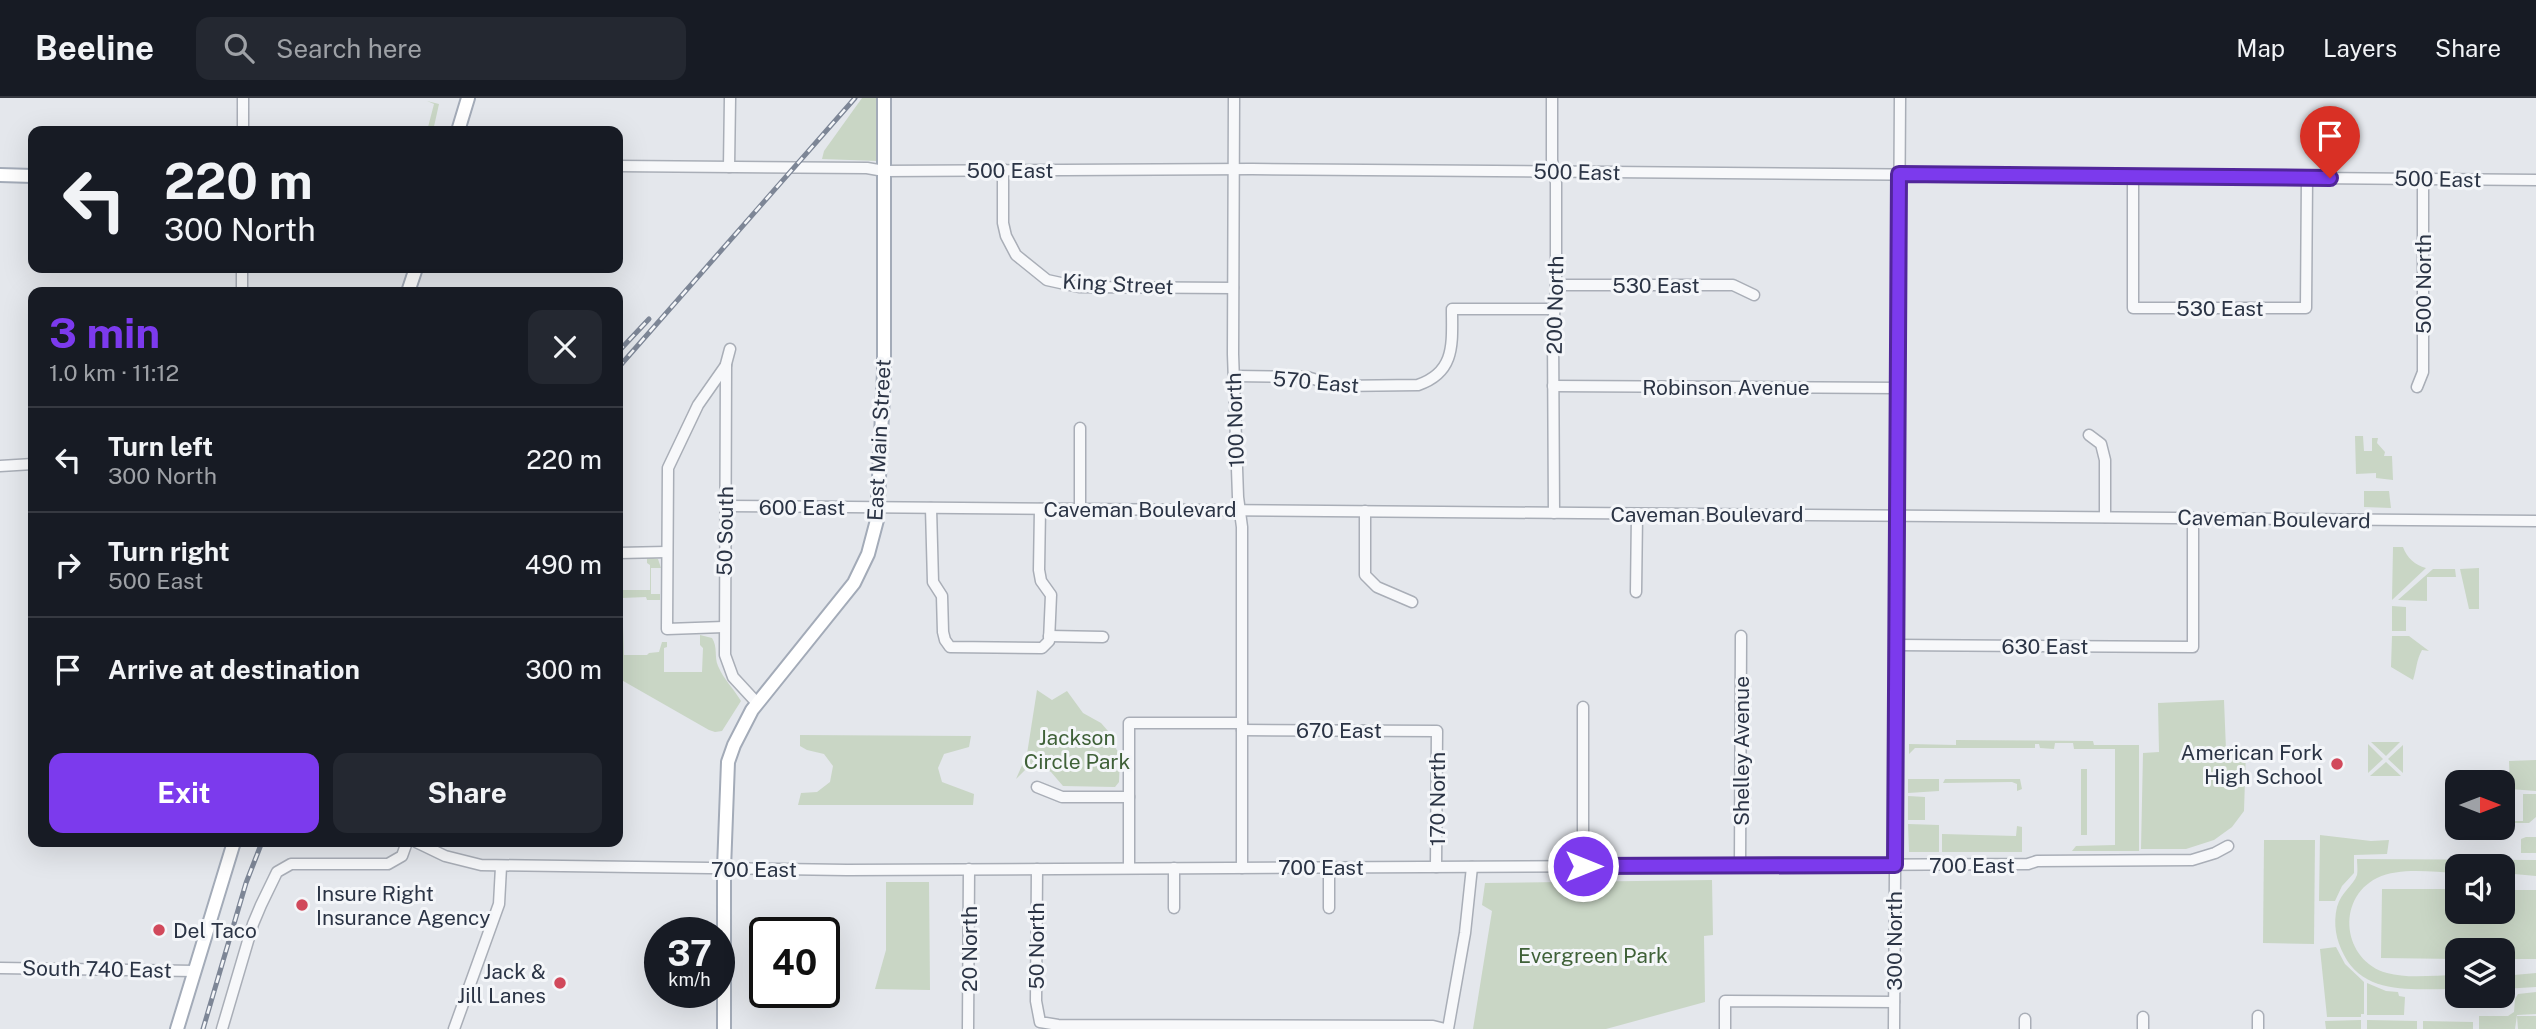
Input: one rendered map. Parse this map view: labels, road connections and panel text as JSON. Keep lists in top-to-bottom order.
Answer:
{
  "streets": {
    "main road": ["East Main Street"],
    "street": [
      "500 East",
      "King Street",
      "500 North",
      "530 East",
      "200 North",
      "570 East",
      "Robinson Avenue",
      "100 North",
      "600 East",
      "Caveman Boulevard",
      "50 South",
      "630 East",
      "670 East",
      "Shelley Avenue",
      "170 North",
      "700 East",
      "300 North",
      "50 North",
      "20 North",
      "South 740 East"
    ]
  },
  "crossings": [
    ["500 East", "King Street"],
    ["500 East", "500 North"],
    ["500 East", "530 East"],
    ["500 East", "200 North"],
    ["500 East", "100 North"],
    ["500 East", "East Main Street"],
    ["500 East", "300 North"],
    ["King Street", "100 North"],
    ["530 East", "200 North"],
    ["200 North", "570 East"],
    ["200 North", "Robinson Avenue"],
    ["200 North", "Caveman Boulevard"],
    ["570 East", "100 North"],
    ["Robinson Avenue", "300 North"],
    ["100 North", "Caveman Boulevard"],
    ["100 North", "670 East"],
    ["100 North", "700 East"],
    ["East Main Street", "600 East"],
    ["East Main Street", "Caveman Boulevard"],
    ["East Main Street", "50 South"],
    ["East Main Street", "700 East"],
    ["600 East", "Caveman Boulevard"],
    ["600 East", "50 South"],
    ["Caveman Boulevard", "630 East"],
    ["Caveman Boulevard", "300 North"],
    ["630 East", "300 North"],
    ["670 East", "170 North"],
    ["Shelley Avenue", "700 East"],
    ["170 North", "700 East"],
    ["700 East", "300 North"],
    ["700 East", "50 North"],
    ["700 East", "20 North"]
  ],
  "parks": ["Jackson Circle Park", "Evergreen Park"],
  "places": [
    "American Fork High School",
    "Insure Right Insurance Agency",
    "Del Taco",
    "Jack & Jill Lanes"
  ],
  "north": "right",
  "page": {
    "header": "Beeline",
    "search": "Search here",
    "nav": ["Map", "Layers", "Share"],
    "turn": ["220 m", "300 North"],
    "heading": ["3 min", "1.0 km · 11:12"],
    "list": [
      {
        "name": "Turn left",
        "note": "300 North",
        "value": "220 m"
      },
      {
        "name": "Turn right",
        "note": "500 East",
        "value": "490 m"
      },
      {
        "name": "Arrive at destination",
        "value": "300 m"
      }
    ],
    "buttons": ["Exit", "Share"],
    "speed": "37 km/h",
    "limit": "40"
  }
}
